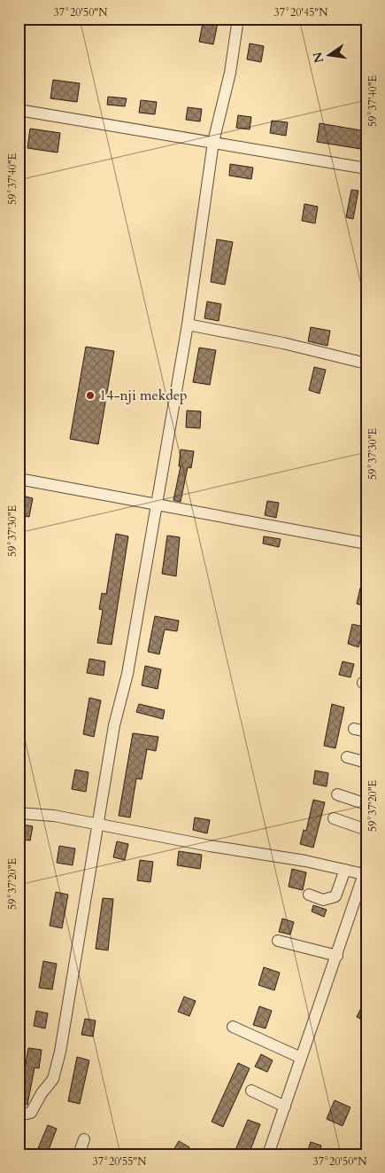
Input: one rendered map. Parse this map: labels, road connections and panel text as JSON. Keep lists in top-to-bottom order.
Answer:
{
  "places": ["14-nji mekdep"],
  "north": "left",
  "coordinates": [
    "37°20'50\"N",
    "37°20'45\"N",
    "59°37'40\"E",
    "59°37'30\"E",
    "59°37'20\"E",
    "37°20'55\"N"
  ]
}
